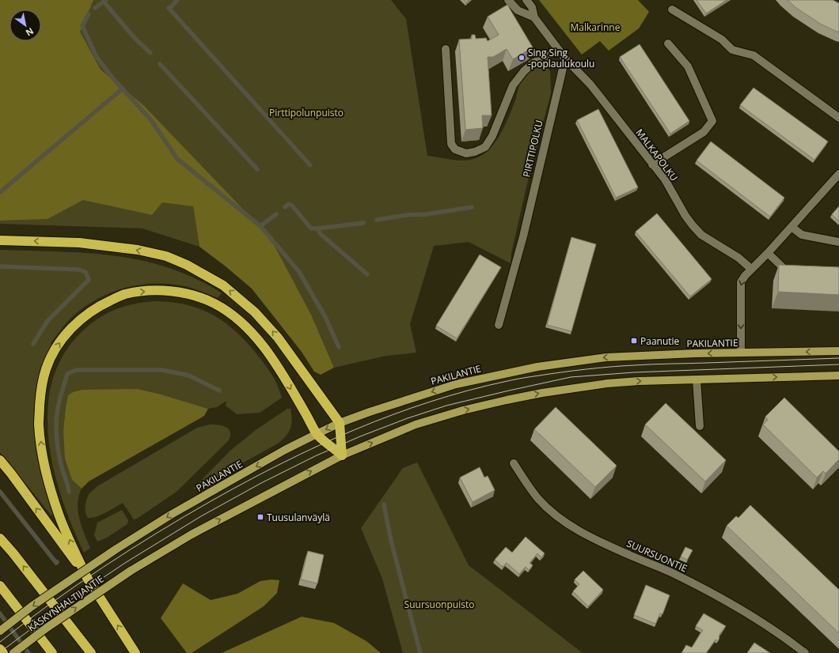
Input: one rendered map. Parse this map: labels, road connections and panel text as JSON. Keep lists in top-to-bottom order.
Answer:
{
  "streets": {
    "main road": ["PAKILANTIE", "KÄSKYNHALTIJANTIE"],
    "street": ["PIRTTIPOLKU", "MALKAPOLKU", "SUURSUONTIE"]
  },
  "crossings": [
    ["PIRTTIPOLKU", "MALKAPOLKU"],
    ["PAKILANTIE", "KÄSKYNHALTIJANTIE"]
  ],
  "parks": ["Malkarinne", "Pirttipolunpuisto", "Suursuonpuisto"],
  "places": {
    "other": ["Sing Sing -poplaulukoulu"],
    "transit": ["Paanutie", "Tuusulanväylä"]
  },
  "north": "bottom right"
}
